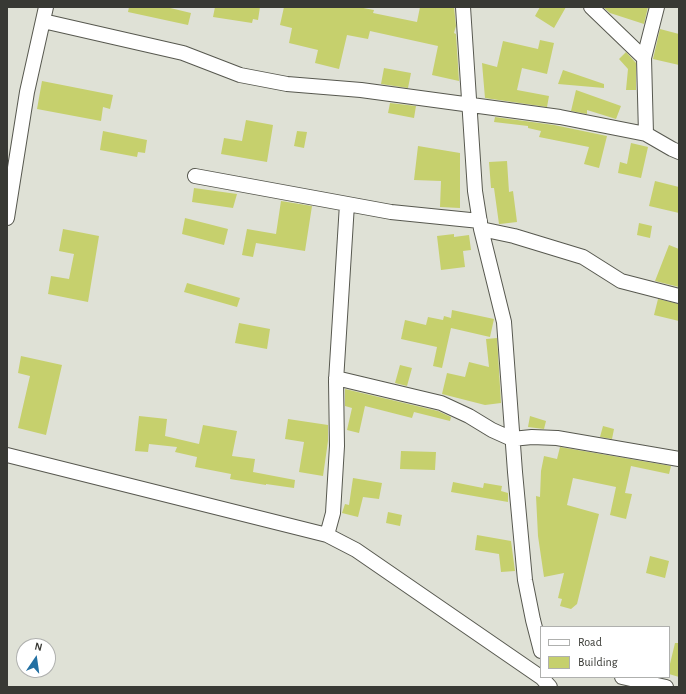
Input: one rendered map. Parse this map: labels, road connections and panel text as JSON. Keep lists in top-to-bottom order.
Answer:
{
  "legend": ["Road", "Building"],
  "north": "top"
}
